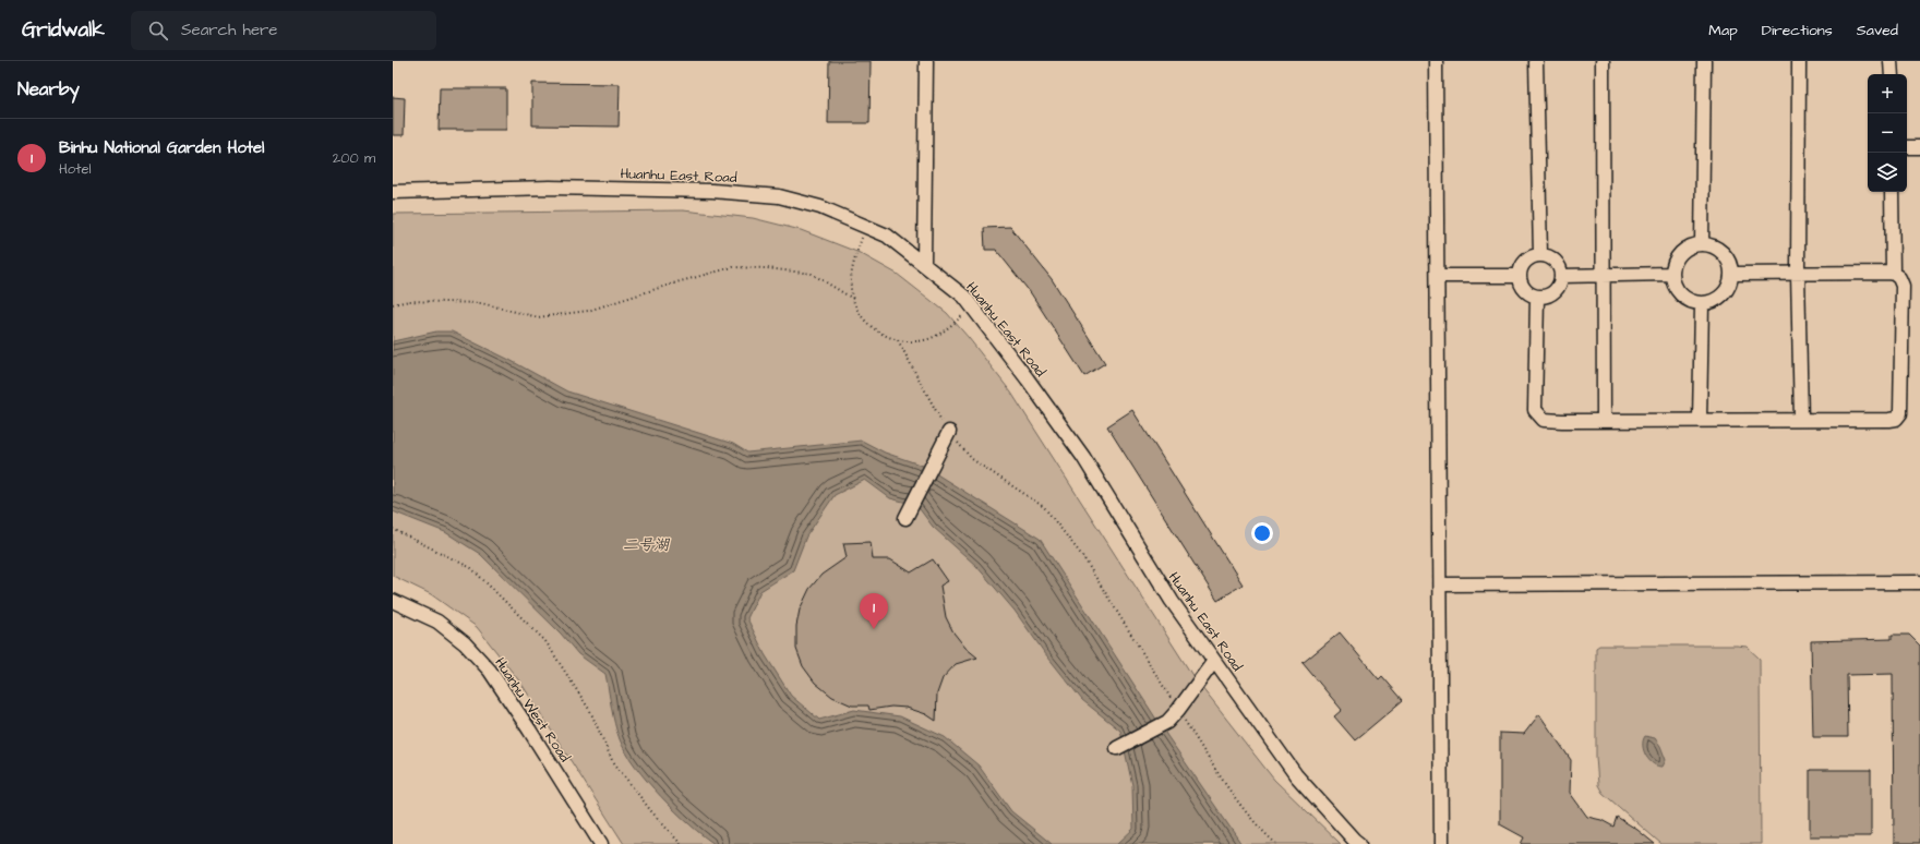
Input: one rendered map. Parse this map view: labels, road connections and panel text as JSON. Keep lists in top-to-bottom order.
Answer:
{
  "streets": {
    "street": ["Huanhu East Road", "Huanhu West Road"]
  },
  "water": ["二号湖"],
  "page": {
    "header": "Gridwalk",
    "search": "Search here",
    "nav": ["Map", "Directions", "Saved"],
    "heading": "Nearby",
    "map_buttons": ["+", "−"],
    "list": [
      {
        "mark": "1",
        "name": "Binhu National Garden Hotel",
        "note": "Hotel",
        "value": "200 m"
      }
    ],
    "pins": "1"
  }
}
